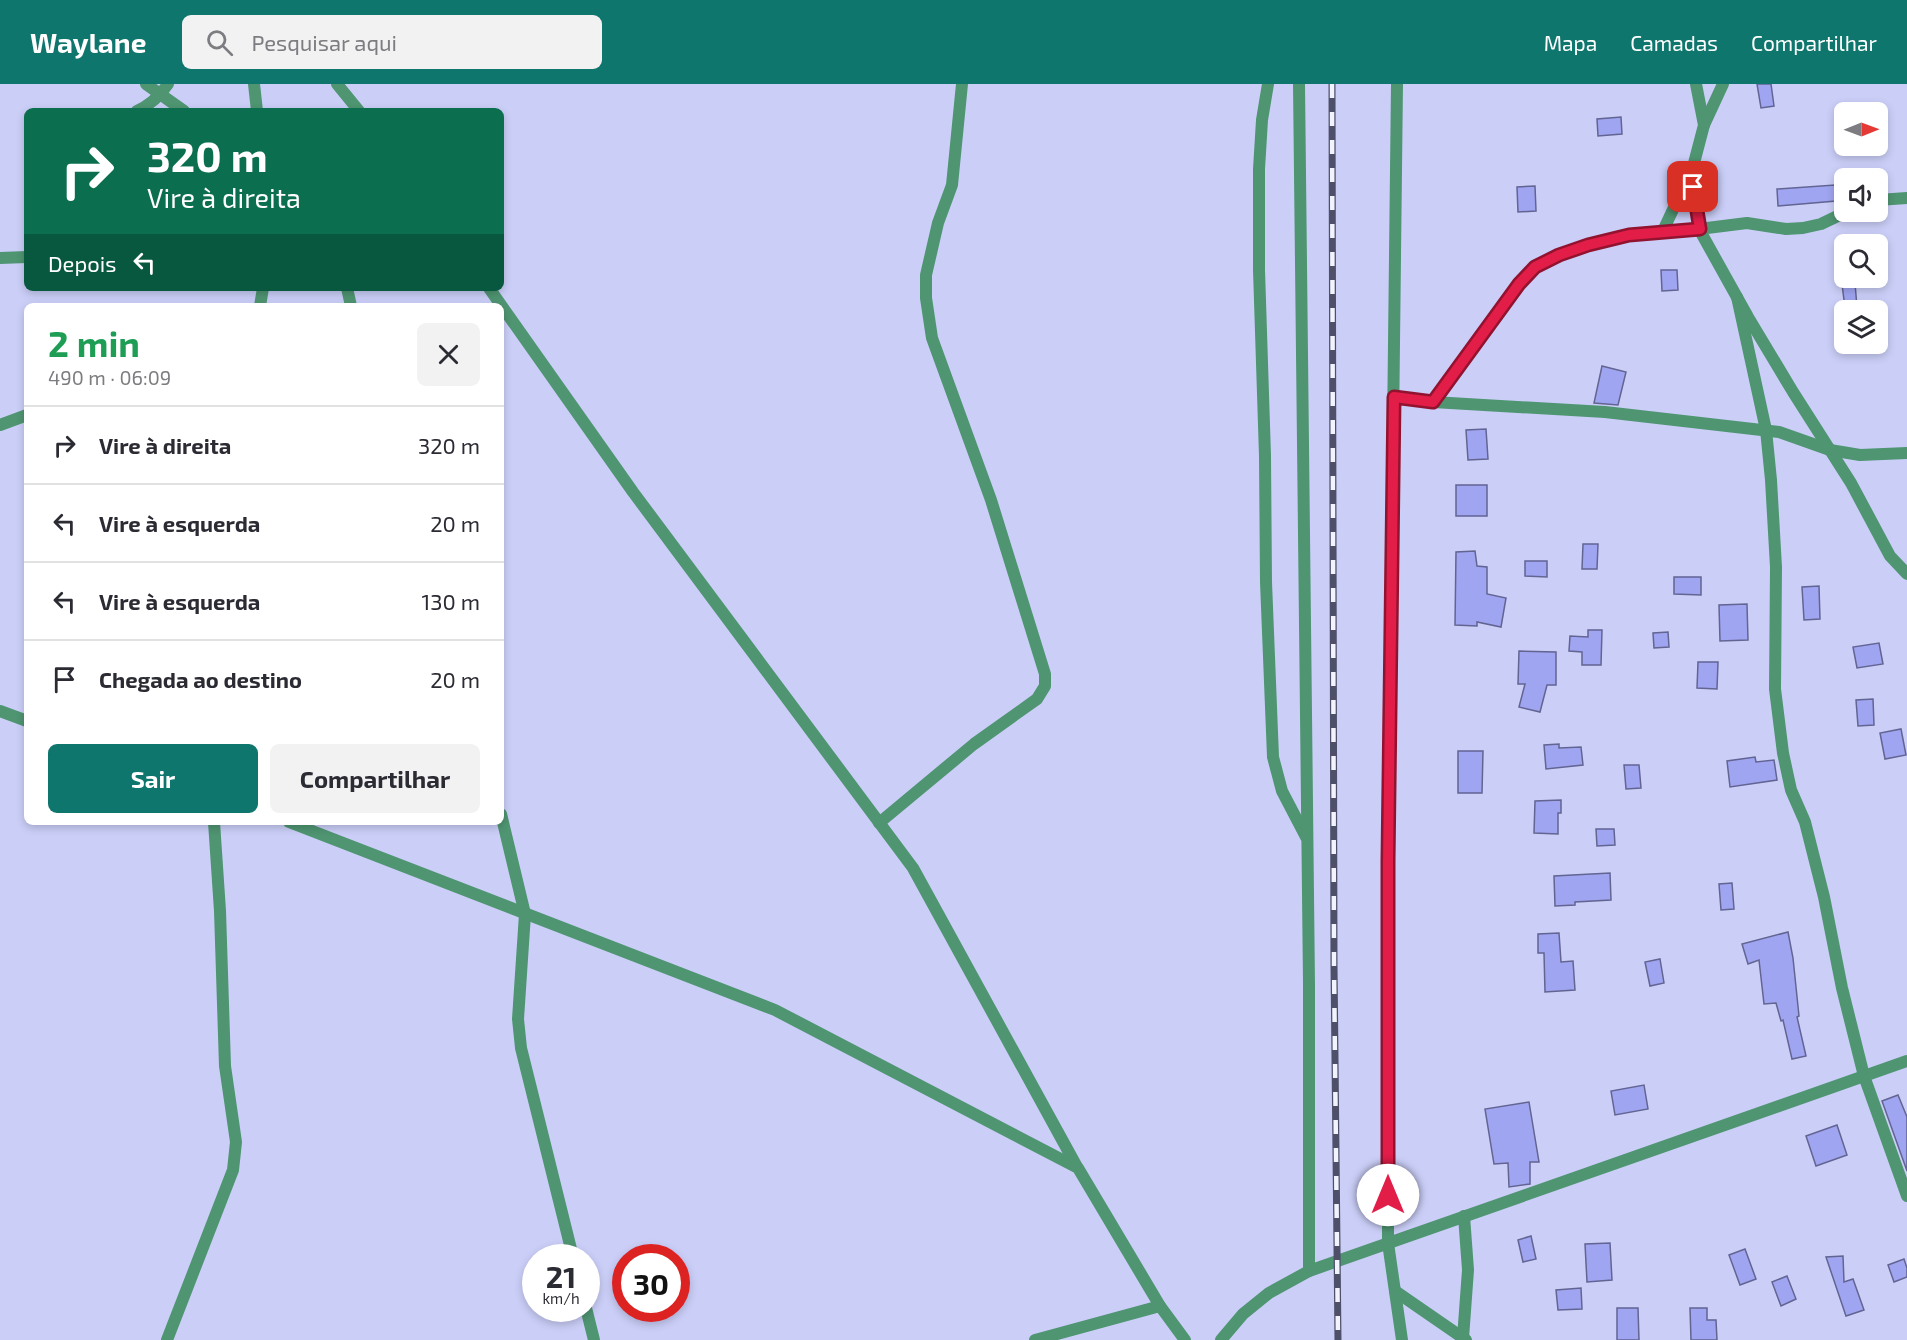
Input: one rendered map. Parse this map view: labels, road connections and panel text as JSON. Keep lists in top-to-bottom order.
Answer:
{
  "north": "right",
  "page": {
    "header": "Waylane",
    "search": "Pesquisar aqui",
    "nav": ["Mapa", "Camadas", "Compartilhar"],
    "turn": ["320 m", "Vire à direita"],
    "then": "Depois",
    "heading": ["2 min", "490 m · 06:09"],
    "list": [
      {
        "name": "Vire à direita",
        "value": "320 m"
      },
      {
        "name": "Vire à esquerda",
        "value": "20 m"
      },
      {
        "name": "Vire à esquerda",
        "value": "130 m"
      },
      {
        "name": "Chegada ao destino",
        "value": "20 m"
      }
    ],
    "buttons": ["Sair", "Compartilhar"],
    "speed": "21 km/h",
    "limit": "30"
  }
}
